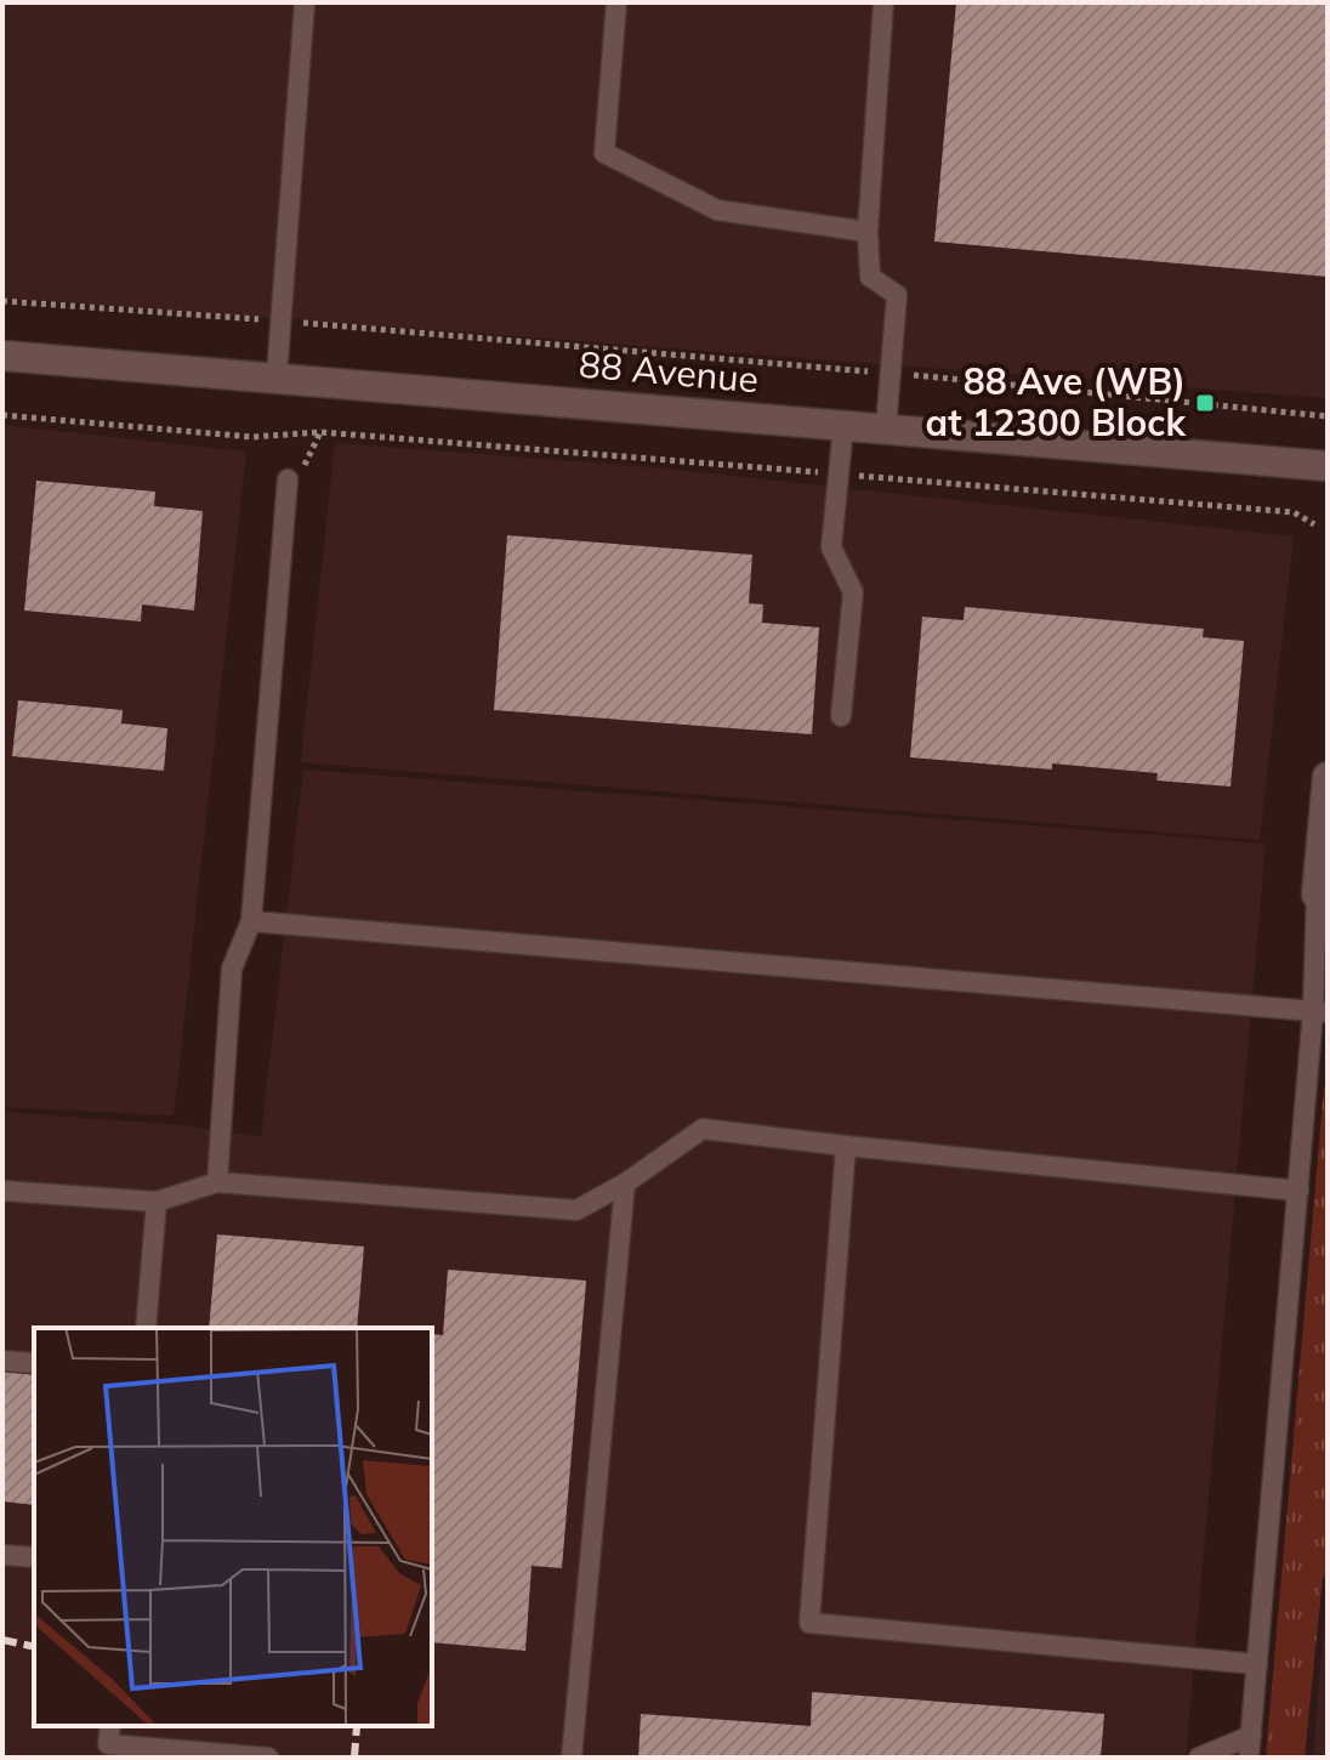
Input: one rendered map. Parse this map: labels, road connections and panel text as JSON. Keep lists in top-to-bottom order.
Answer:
{
  "streets": {
    "main road": ["88 Avenue"]
  },
  "places": {
    "transit": ["88 Ave (WB) at 12300 Block"]
  }
}
